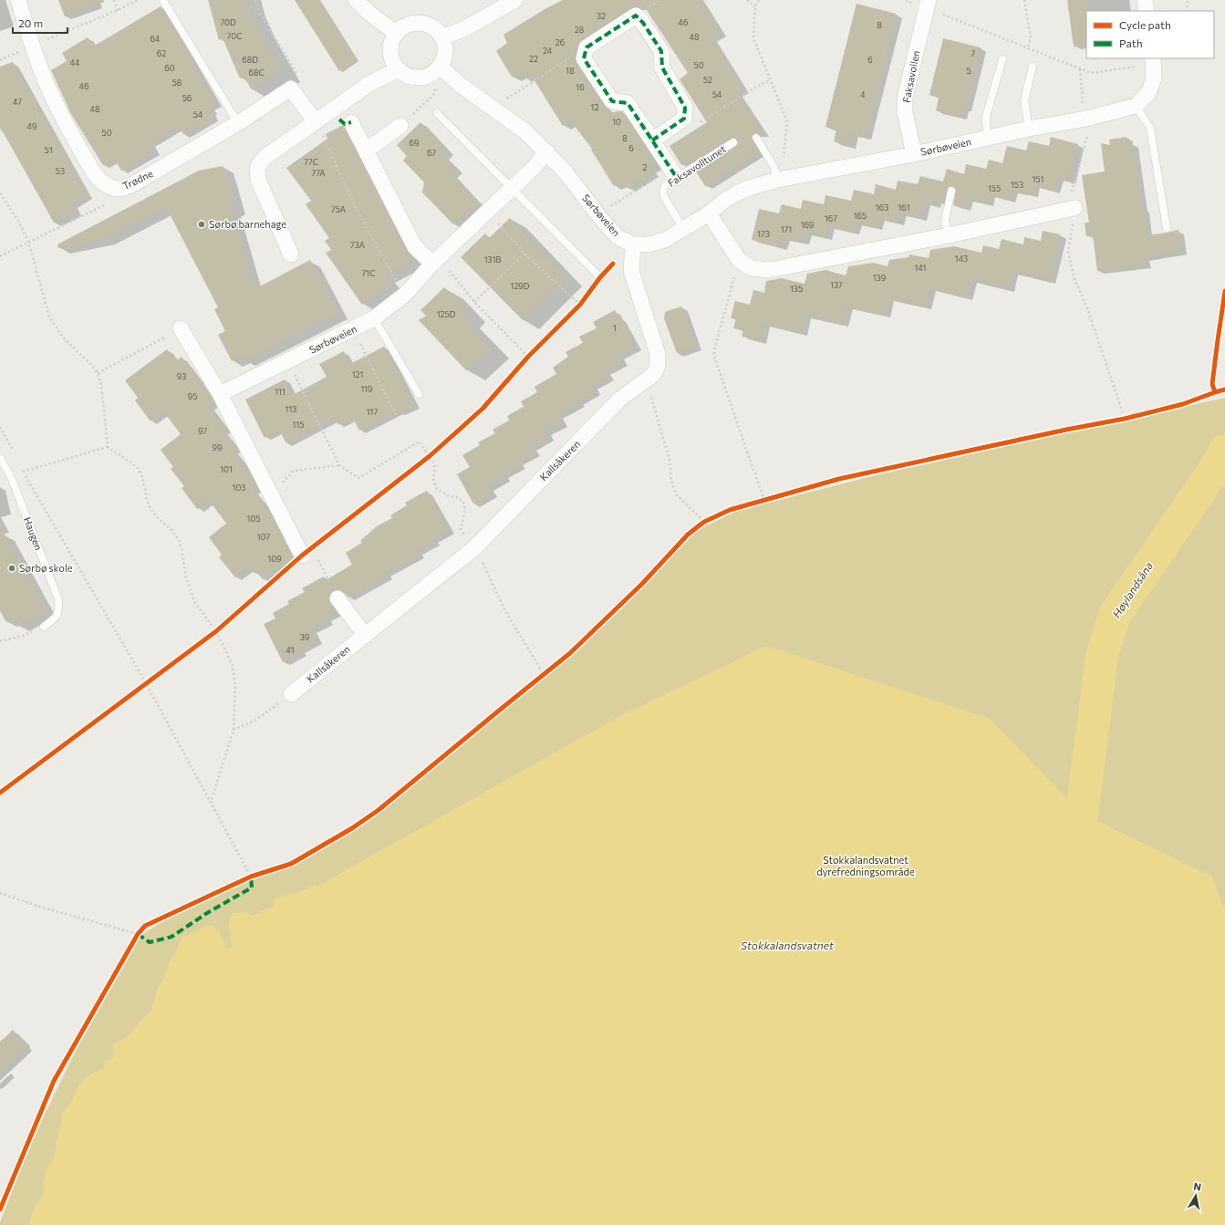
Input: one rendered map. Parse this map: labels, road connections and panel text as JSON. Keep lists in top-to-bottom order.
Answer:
{
  "streets": {
    "street": [
      "Faksavollen",
      "Sørbøveien",
      "Trødne",
      "Kallsåkeren"
    ],
    "lane": ["Faksavolltunet", "Haugen"]
  },
  "crossings": [
    ["Faksavollen", "Sørbøveien"],
    ["Sørbøveien", "Faksavolltunet"],
    ["Sørbøveien", "Kallsåkeren"]
  ],
  "water": ["Høylandsåna", "Stokkalandsvatnet"],
  "parks": ["Stokkalandsvatnet dyrefredningsområde"],
  "places": ["Sørbø barnehage", "Sørbø skole"],
  "house_numbers": [
    "32",
    "70D",
    "46",
    "8",
    "28",
    "70C",
    "48",
    "64",
    "26",
    "24",
    "62",
    "7",
    "22",
    "68D",
    "6",
    "44",
    "50",
    "60",
    "18",
    "5",
    "68C",
    "52",
    "58",
    "46",
    "16",
    "54",
    "4",
    "56",
    "47",
    "12",
    "48",
    "54",
    "10",
    "49",
    "50",
    "8",
    "69",
    "6",
    "51",
    "67",
    "77C",
    "2",
    "53",
    "77A",
    "151",
    "153",
    "155",
    "163",
    "161",
    "75A",
    "165",
    "167",
    "169",
    "171",
    "173",
    "73A",
    "143",
    "131B",
    "141",
    "71C",
    "139",
    "137",
    "129D",
    "135",
    "125D",
    "1",
    "121",
    "93",
    "119",
    "111",
    "95",
    "113",
    "117",
    "115",
    "97",
    "99",
    "101",
    "103",
    "105",
    "107",
    "109",
    "39",
    "41"
  ],
  "legend": ["Cycle path", "Path"],
  "scale_bar": "20 m",
  "north": "top"
}
